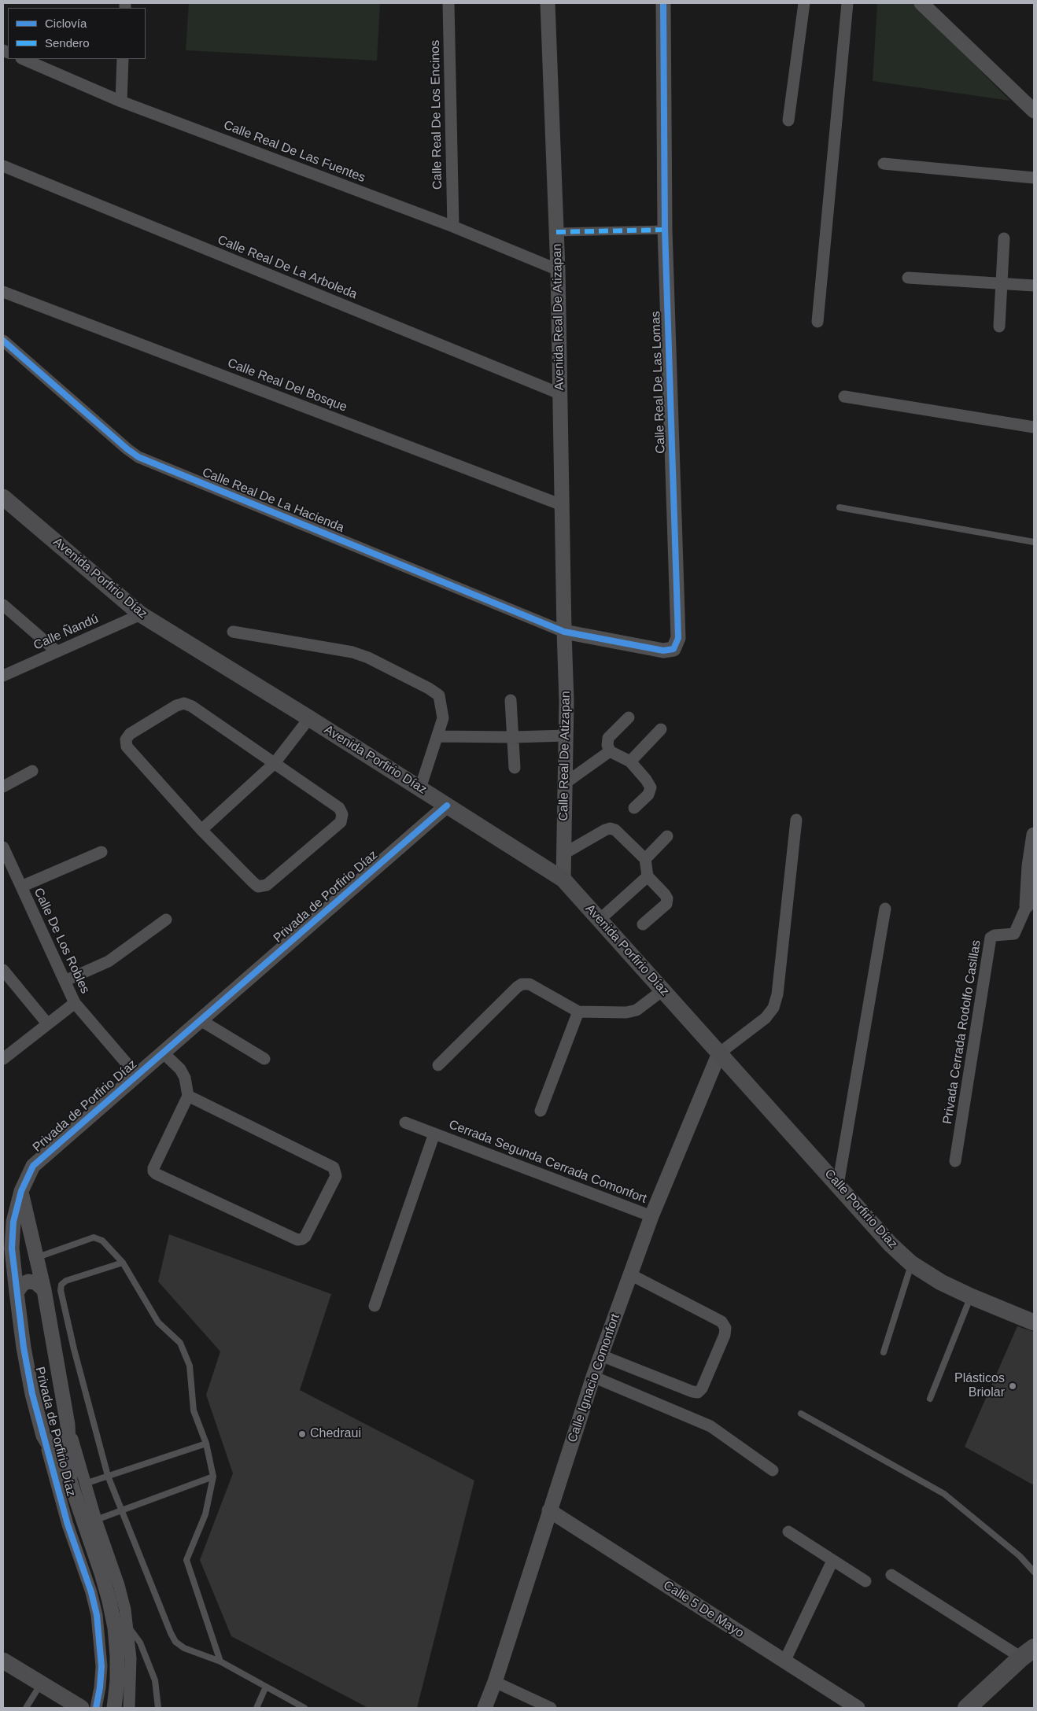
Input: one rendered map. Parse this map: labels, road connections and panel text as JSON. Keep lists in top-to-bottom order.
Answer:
{
  "streets": {
    "main road": ["Avenida Porfirio Díaz", "Calle Porfirio Díaz"],
    "street": [
      "Calle Real De Los Encinos",
      "Calle Real De Las Fuentes",
      "Calle Real De La Arboleda",
      "Avenida Real De Atizapan",
      "Calle Real De Las Lomas",
      "Calle Real Del Bosque",
      "Calle Real De La Hacienda",
      "Calle Ñandú",
      "Calle Real De Atizapan",
      "Privada de Porfirio Díaz",
      "Calle De Los Robles",
      "Privada Cerrada Rodolfo Casillas",
      "Cerrada Segunda Cerrada Comonfort",
      "Calle Ignacio Comonfort",
      "Calle 5 De Mayo"
    ]
  },
  "crossings": [
    ["Calle Real De Los Encinos", "Calle Real De Las Fuentes"],
    ["Calle Real De Las Fuentes", "Avenida Real De Atizapan"],
    ["Calle Real De La Arboleda", "Avenida Real De Atizapan"],
    ["Avenida Real De Atizapan", "Calle Real De Las Lomas"],
    ["Avenida Real De Atizapan", "Calle Real Del Bosque"],
    ["Avenida Real De Atizapan", "Calle Real De La Hacienda"],
    ["Avenida Real De Atizapan", "Calle Real De Atizapan"],
    ["Calle Real De Las Lomas", "Calle Real De La Hacienda"],
    ["Calle Real De Las Lomas", "Calle Real De Atizapan"],
    ["Calle Real De La Hacienda", "Calle Real De Atizapan"],
    ["Avenida Porfirio Díaz", "Calle Ñandú"],
    ["Avenida Porfirio Díaz", "Calle Real De Atizapan"],
    ["Avenida Porfirio Díaz", "Privada de Porfirio Díaz"],
    ["Avenida Porfirio Díaz", "Calle Porfirio Díaz"],
    ["Avenida Porfirio Díaz", "Calle Ignacio Comonfort"],
    ["Privada de Porfirio Díaz", "Calle De Los Robles"],
    ["Cerrada Segunda Cerrada Comonfort", "Calle Ignacio Comonfort"],
    ["Calle Porfirio Díaz", "Calle Ignacio Comonfort"],
    ["Calle Ignacio Comonfort", "Calle 5 De Mayo"]
  ],
  "places": ["Plásticos Briolar", "Chedraui"],
  "legend": ["Ciclovía", "Sendero"]
}
